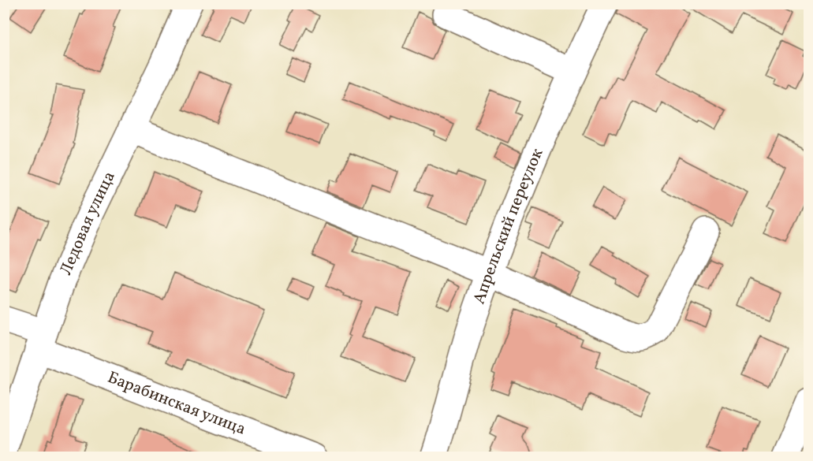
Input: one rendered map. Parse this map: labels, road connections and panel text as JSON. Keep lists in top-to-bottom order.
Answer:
{
  "streets": {
    "street": ["Ледовая улица", "Апрельский переулок", "Барабинская улица"]
  },
  "crossings": [
    ["Ледовая улица", "Барабинская улица"]
  ]
}
